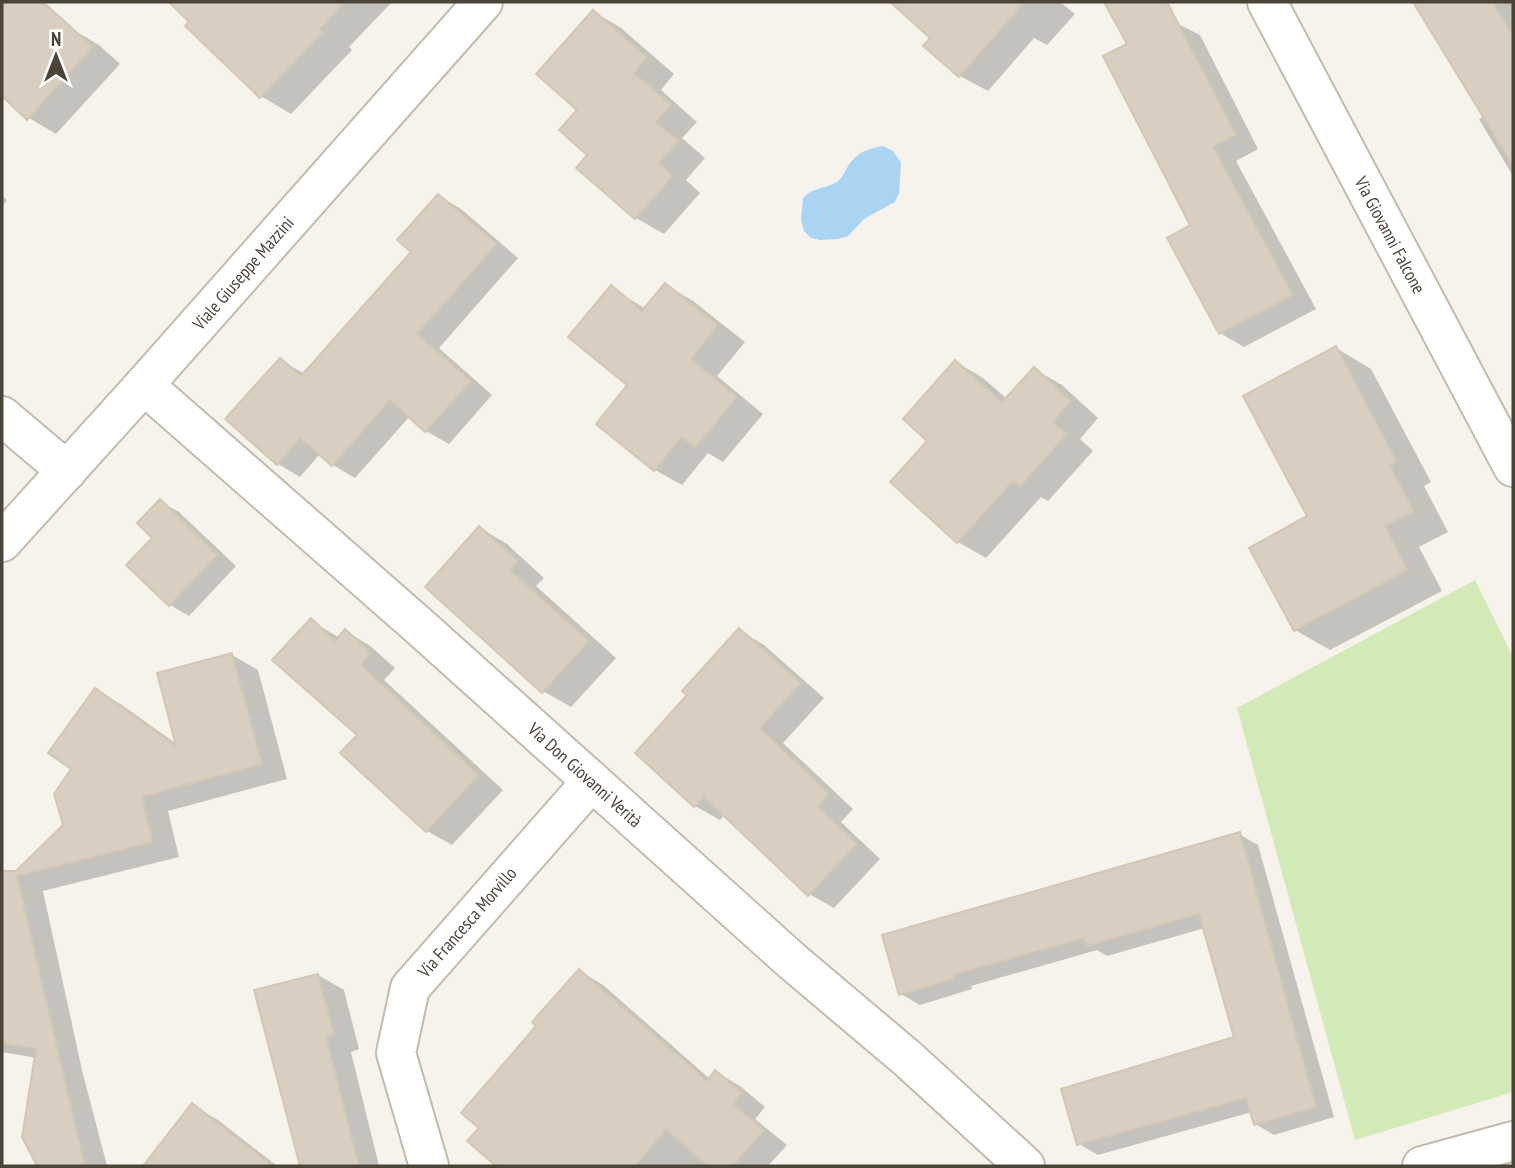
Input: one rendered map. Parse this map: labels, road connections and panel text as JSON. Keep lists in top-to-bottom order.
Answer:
{
  "streets": {
    "street": [
      "Via Giovanni Falcone",
      "Viale Giuseppe Mazzini",
      "Via Don Giovanni Verità",
      "Via Francesca Morvillo"
    ]
  },
  "crossings": [
    ["Viale Giuseppe Mazzini", "Via Don Giovanni Verità"],
    ["Via Don Giovanni Verità", "Via Francesca Morvillo"]
  ],
  "north": "top"
}
